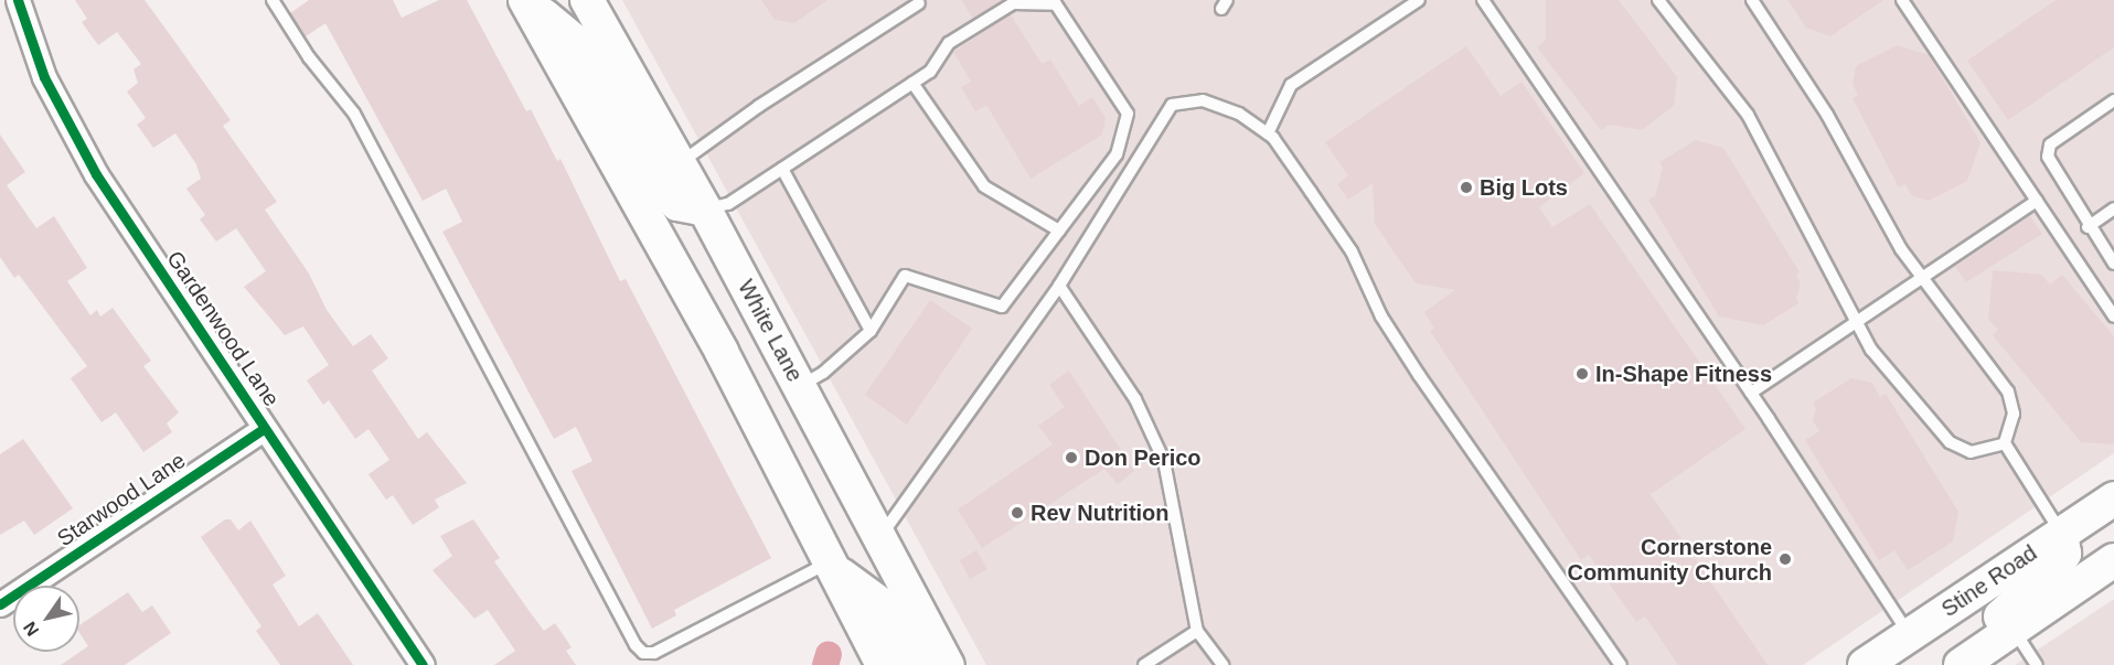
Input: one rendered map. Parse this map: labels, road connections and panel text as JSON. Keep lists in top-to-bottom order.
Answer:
{
  "streets": {
    "main road": ["White Lane", "Stine Road"],
    "street": ["Gardenwood Lane", "Starwood Lane"]
  },
  "crossings": [
    ["Gardenwood Lane", "Starwood Lane"]
  ],
  "places": [
    "Big Lots",
    "In-Shape Fitness",
    "Don Perico",
    "Rev Nutrition",
    "Cornerstone Community Church"
  ],
  "north": "bottom left"
}
